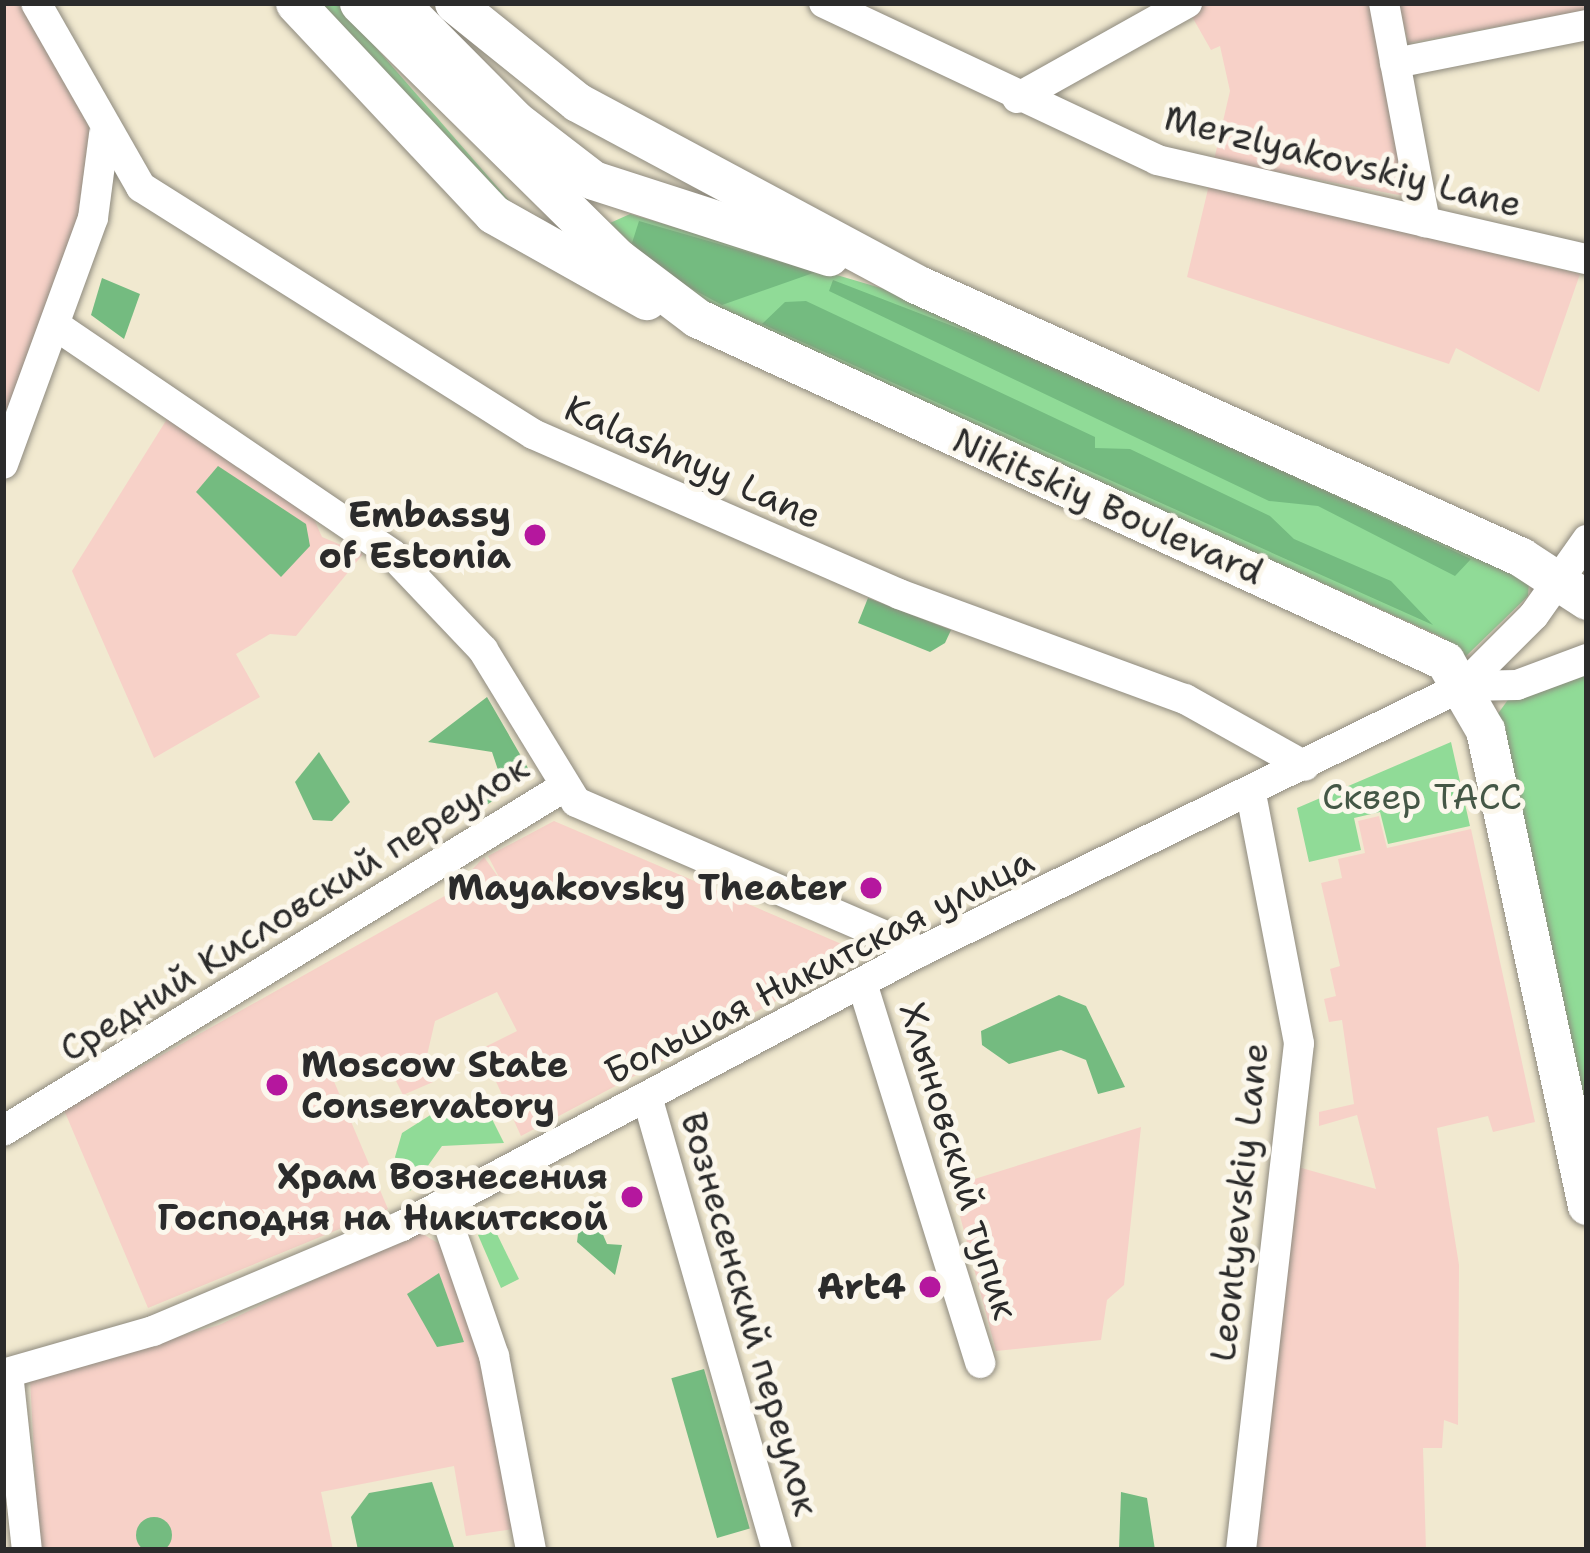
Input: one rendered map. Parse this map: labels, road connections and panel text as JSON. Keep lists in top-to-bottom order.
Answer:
{
  "streets": {
    "main road": ["Nikitskiy Boulevard"],
    "street": [
      "Merzlyakovskiy Lane",
      "Kalashnyy Lane",
      "Средний Кисловский переулок",
      "Большая Никитская улица",
      "Хлыновский тупик",
      "Leontyevskiy Lane",
      "Вознесенский переулок"
    ]
  },
  "crossings": [
    ["Kalashnyy Lane", "Большая Никитская улица"],
    ["Nikitskiy Boulevard", "Большая Никитская улица"],
    ["Большая Никитская улица", "Хлыновский тупик"],
    ["Большая Никитская улица", "Leontyevskiy Lane"],
    ["Большая Никитская улица", "Вознесенский переулок"]
  ],
  "parks": ["Сквер ТАСС"],
  "places": [
    "Embassy of Estonia",
    "Mayakovsky Theater",
    "Moscow State Conservatory",
    "Храм Вознесения Господня на Никитской",
    "Art4"
  ]
}
